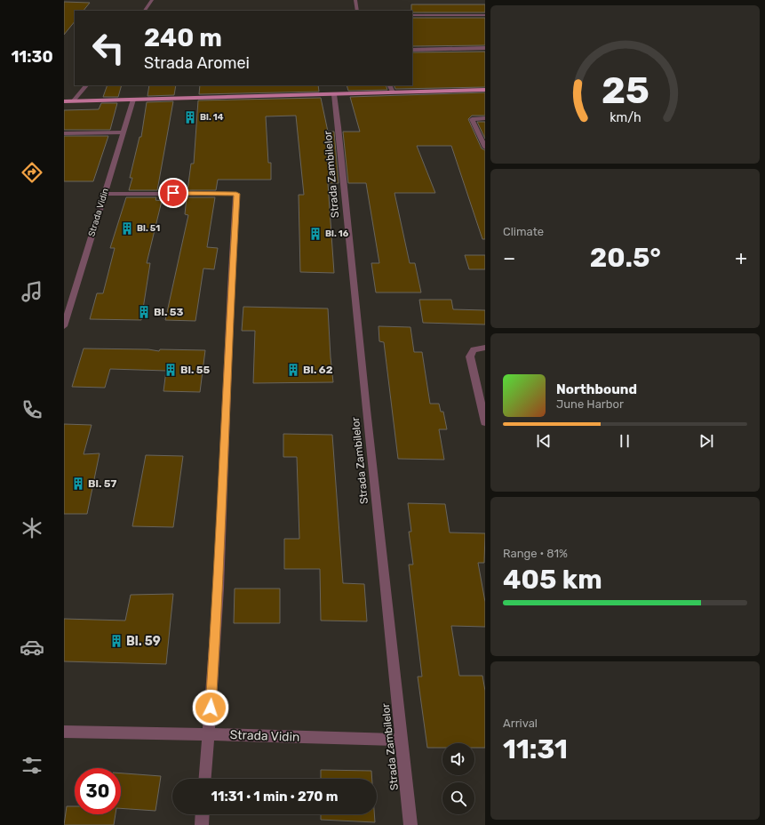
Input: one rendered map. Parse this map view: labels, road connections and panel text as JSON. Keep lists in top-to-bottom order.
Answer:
{
  "streets": {
    "street": ["Strada Zambilelor", "Strada Vidin"]
  },
  "crossings": [
    ["Strada Zambilelor", "Strada Vidin"]
  ],
  "places": {
    "building": [
      "Bl. 14",
      "Bl. 51",
      "Bl. 16",
      "Bl. 53",
      "Bl. 55",
      "Bl. 62",
      "Bl. 57",
      "Bl. 59"
    ]
  },
  "page": {
    "tabs": "11:30",
    "turn": ["240 m", "Strada Aromei"],
    "tile": [
      "Climate",
      ["Range · 81%", "405 km"],
      ["Arrival", "11:31"]
    ],
    "heat": ["−", "20.5°", "+"],
    "song": ["Northbound", "June Harbor"],
    "limit": "30",
    "trip": "11:31 · 1 min · 270 m",
    "gauge": ["25", "km/h"]
  }
}
